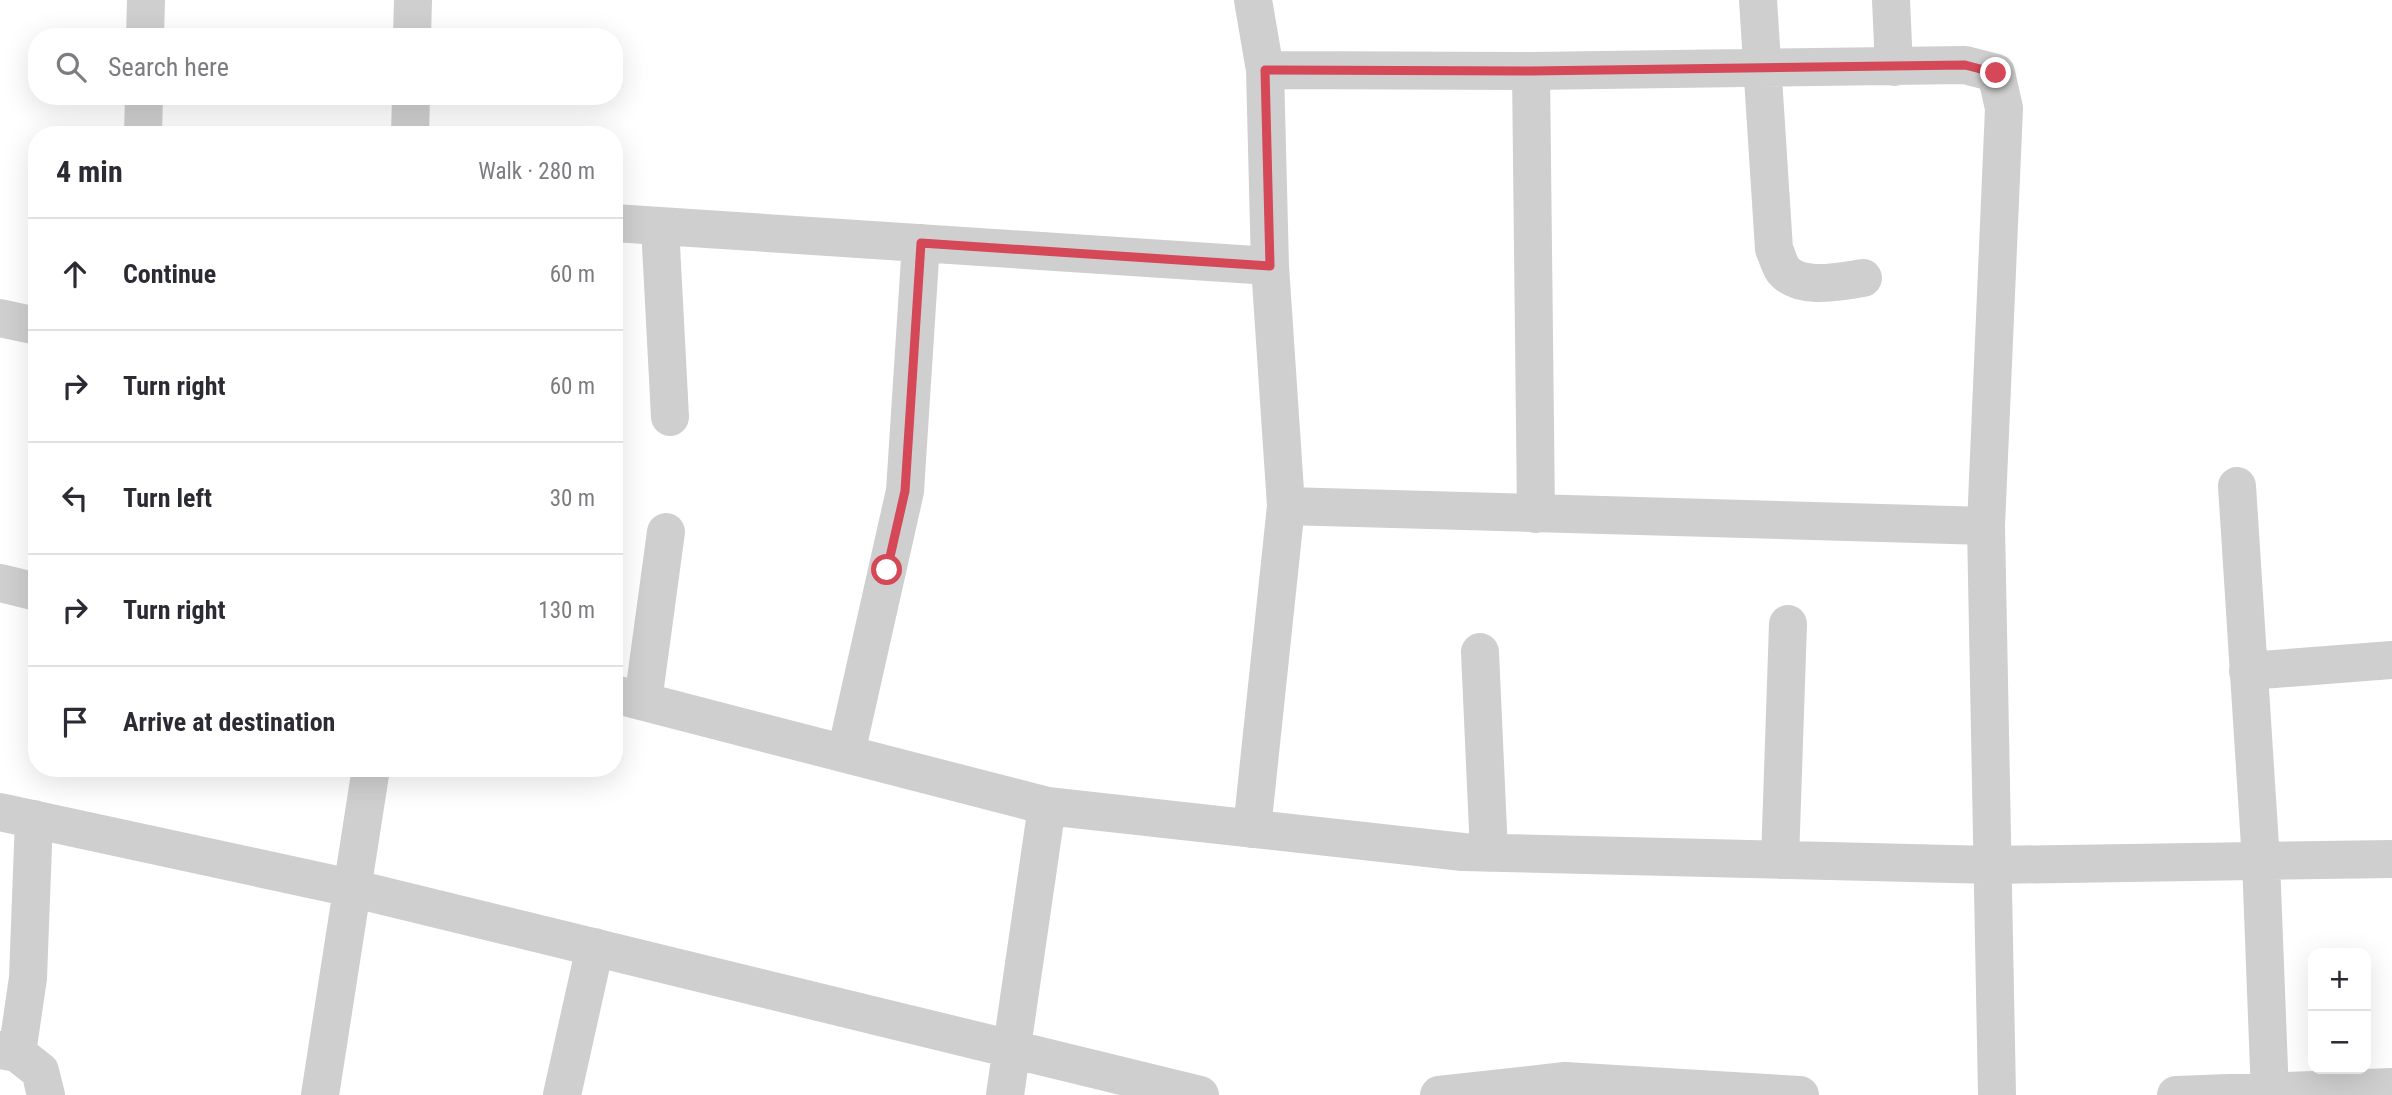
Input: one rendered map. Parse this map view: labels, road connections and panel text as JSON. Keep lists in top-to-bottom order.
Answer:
{
  "page": {
    "search": "Search here",
    "heading": ["4 min", "Walk · 280 m"],
    "list": [
      ["Continue", "60 m"],
      ["Turn right", "60 m"],
      ["Turn left", "30 m"],
      ["Turn right", "130 m"],
      "Arrive at destination"
    ],
    "map_buttons": ["+", "−"]
  }
}
